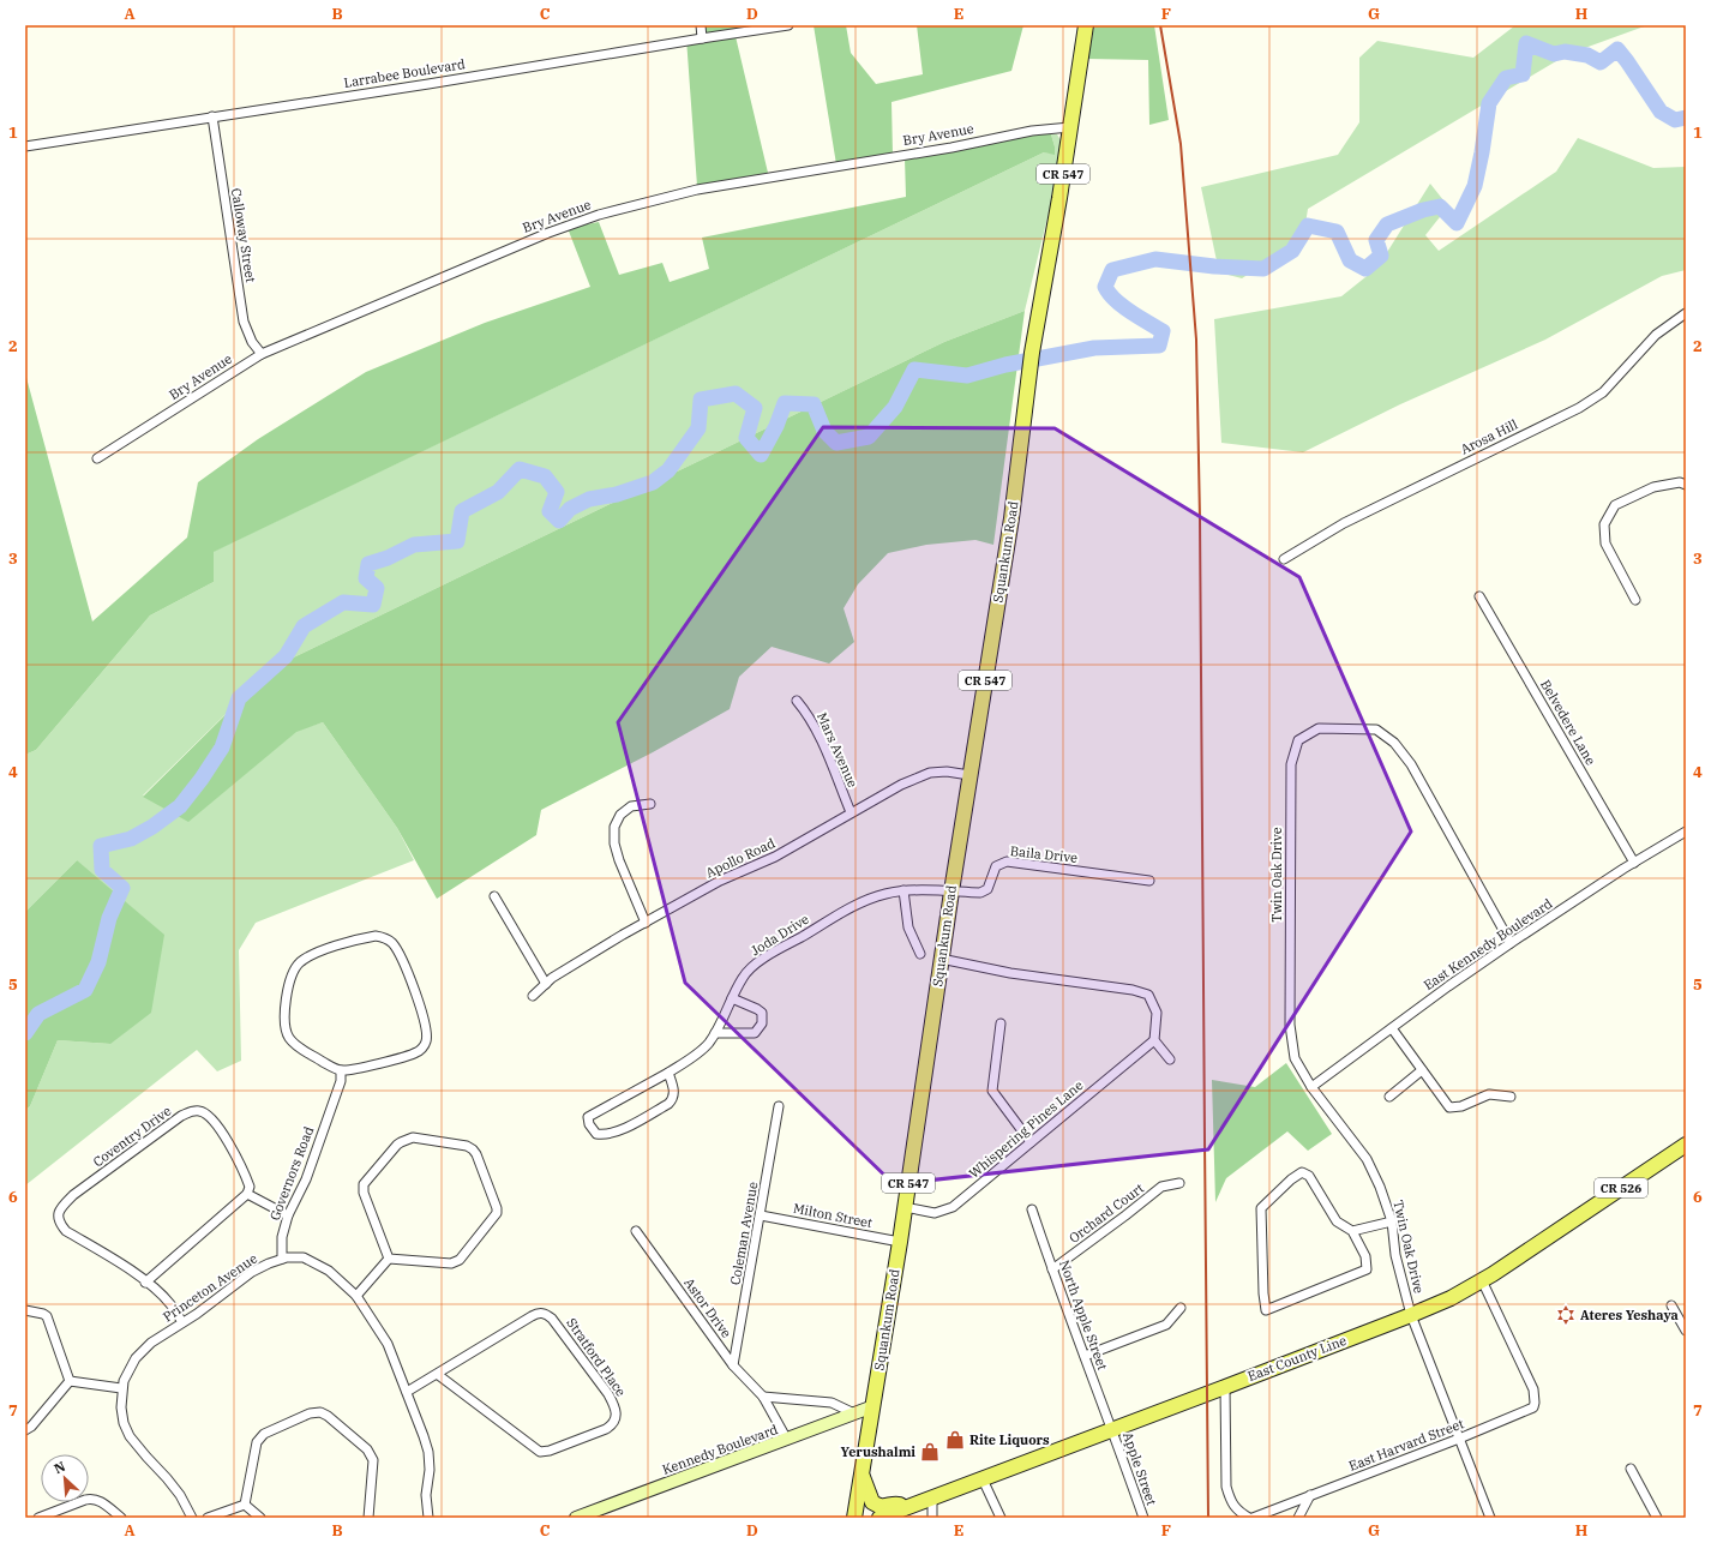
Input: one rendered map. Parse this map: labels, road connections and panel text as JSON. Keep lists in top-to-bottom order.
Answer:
{
  "streets": {
    "main road": [
      "CR 547",
      "Squankum Road",
      "CR 526",
      "East County Line"
    ],
    "street": [
      "Larrabee Boulevard",
      "Bry Avenue",
      "Calloway Street",
      "Arosa Hill",
      "Belvedere Lane",
      "Mars Avenue",
      "Baila Drive",
      "Apollo Road",
      "Twin Oak Drive",
      "Joda Drive",
      "East Kennedy Boulevard",
      "Whispering Pines Lane",
      "Coventry Drive",
      "Governors Road",
      "Orchard Court",
      "Milton Street",
      "Coleman Avenue",
      "Princeton Avenue",
      "Astor Drive",
      "North Apple Street",
      "Stratford Place",
      "East Harvard Street",
      "Kennedy Boulevard",
      "Apple Street"
    ]
  },
  "crossings": [
    ["Larrabee Boulevard", "Calloway Street"],
    ["Bry Avenue", "CR 547"],
    ["Bry Avenue", "Calloway Street"],
    ["Bry Avenue", "Squankum Road"],
    ["CR 547", "Squankum Road"],
    ["Squankum Road", "Baila Drive"],
    ["Squankum Road", "Apollo Road"],
    ["Squankum Road", "Joda Drive"],
    ["Squankum Road", "Whispering Pines Lane"],
    ["Squankum Road", "Milton Street"],
    ["Squankum Road", "Kennedy Boulevard"],
    ["Belvedere Lane", "East Kennedy Boulevard"],
    ["Mars Avenue", "Apollo Road"],
    ["Baila Drive", "Joda Drive"],
    ["Twin Oak Drive", "East Kennedy Boulevard"],
    ["Twin Oak Drive", "East County Line"],
    ["Twin Oak Drive", "East Harvard Street"],
    ["Coventry Drive", "Princeton Avenue"],
    ["Governors Road", "Princeton Avenue"],
    ["Orchard Court", "North Apple Street"],
    ["Milton Street", "Coleman Avenue"],
    ["Coleman Avenue", "Astor Drive"],
    ["Princeton Avenue", "Stratford Place"],
    ["Astor Drive", "Kennedy Boulevard"],
    ["North Apple Street", "East County Line"],
    ["North Apple Street", "Apple Street"],
    ["East County Line", "East Harvard Street"],
    ["East County Line", "Apple Street"]
  ],
  "places": {
    "synagogue": ["Ateres Yeshaya"],
    "shop": ["Rite Liquors", "Yerushalmi"]
  },
  "north": "top left",
  "grid": {
    "columns": [
      "A",
      "B",
      "C",
      "D",
      "E",
      "F",
      "G",
      "H"
    ],
    "rows": [
      "1",
      "2",
      "3",
      "4",
      "5",
      "6",
      "7"
    ]
  }
}
